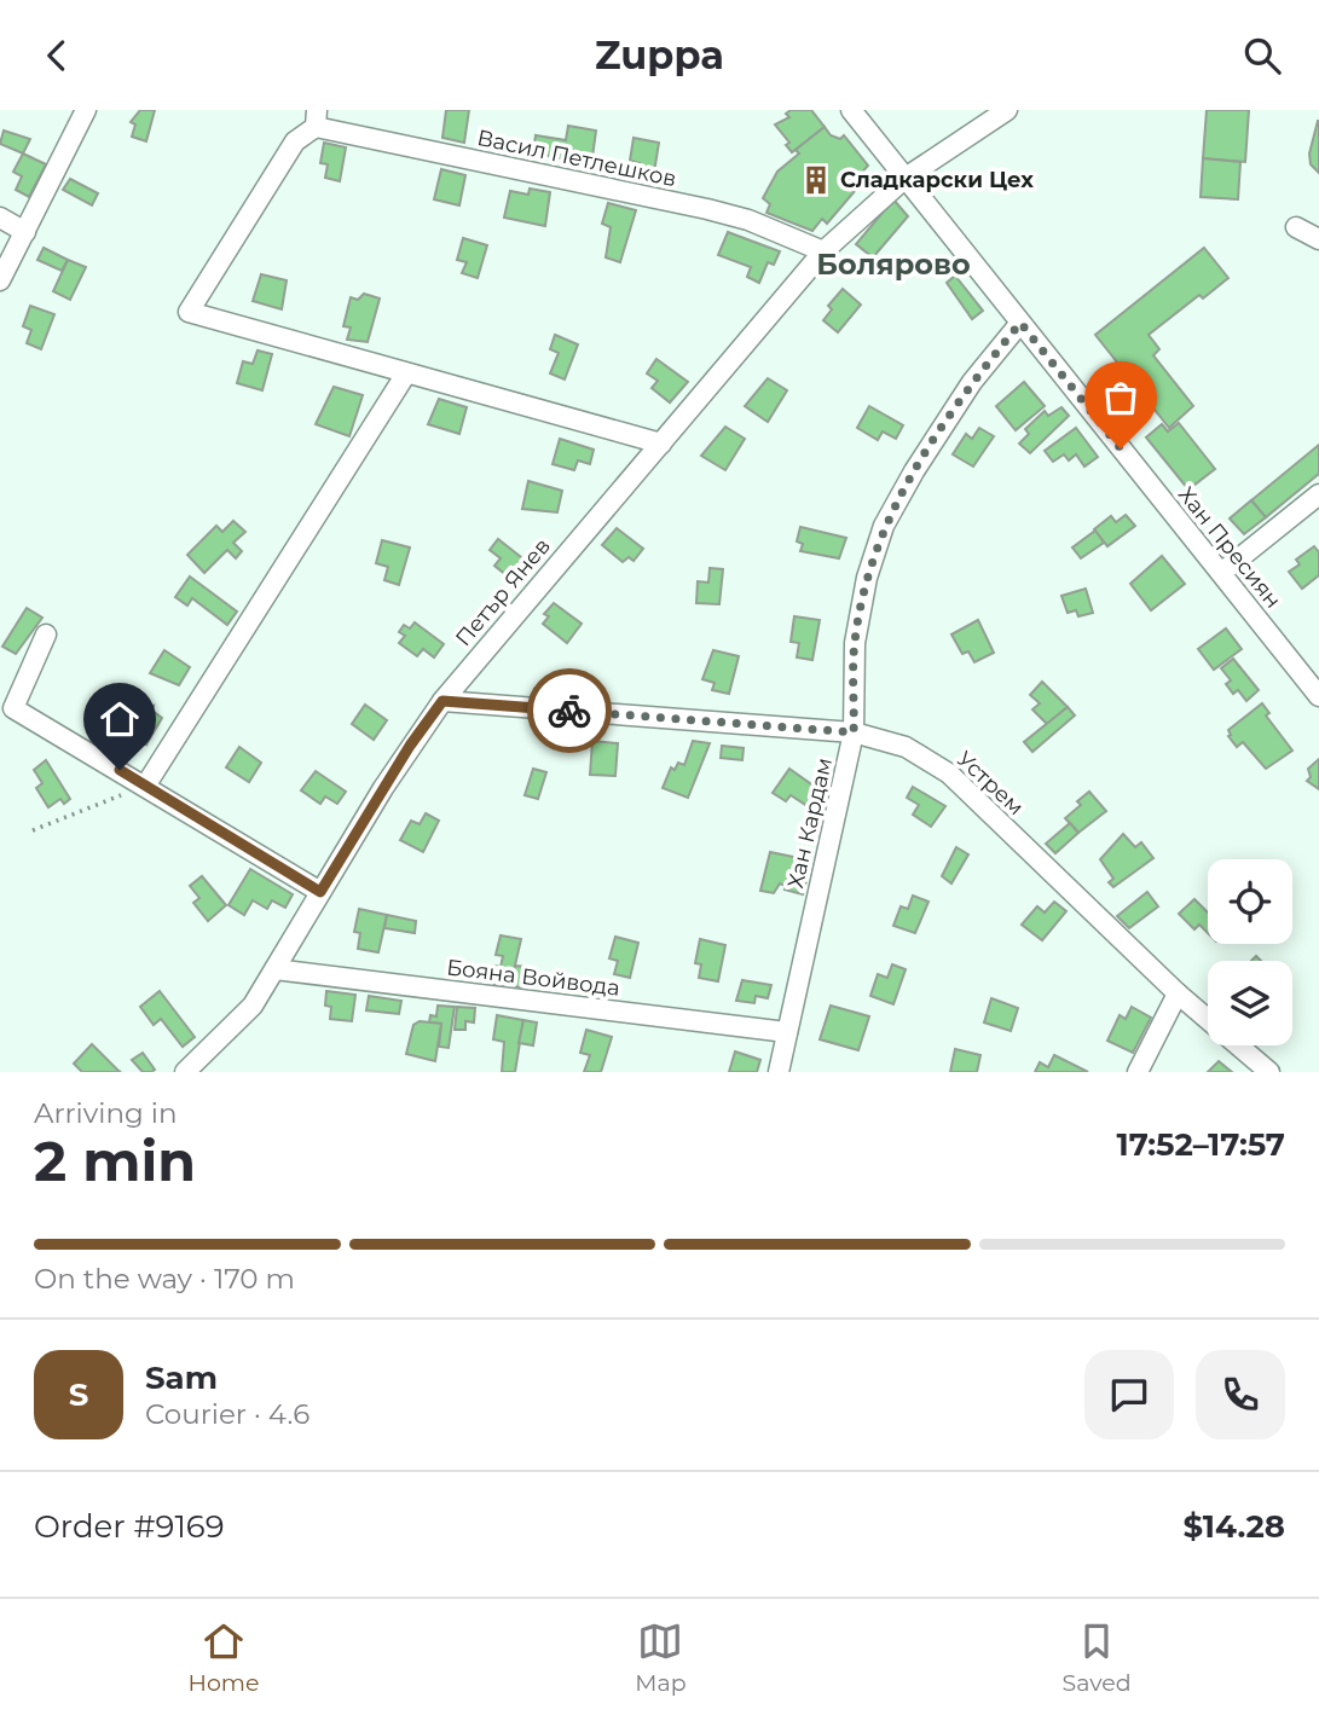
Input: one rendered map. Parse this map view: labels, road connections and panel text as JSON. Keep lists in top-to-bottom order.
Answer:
{
  "streets": {
    "street": [
      "Васил Петлешков",
      "Хан Пресиян",
      "Петър Янев",
      "Устрем",
      "Хан Кардам",
      "Бояна Войвода"
    ]
  },
  "crossings": [
    ["Васил Петлешков", "Петър Янев"],
    ["Хан Пресиян", "Петър Янев"],
    ["Хан Пресиян", "Хан Кардам"],
    ["Петър Янев", "Устрем"],
    ["Петър Янев", "Бояна Войвода"],
    ["Устрем", "Хан Кардам"],
    ["Хан Кардам", "Бояна Войвода"]
  ],
  "districts": ["Болярово"],
  "places": {
    "building": ["Сладкарски Цех"]
  },
  "page": {
    "header": "Zuppa",
    "heading": ["2 min", "Arriving in", "17:52–17:57"],
    "panel": [
      "Sam",
      "Courier · 4.6",
      "Order #9169",
      "$14.28"
    ],
    "bar": "On the way · 170 m",
    "round": "S",
    "tabs": ["Home", "Map", "Saved"]
  }
}
